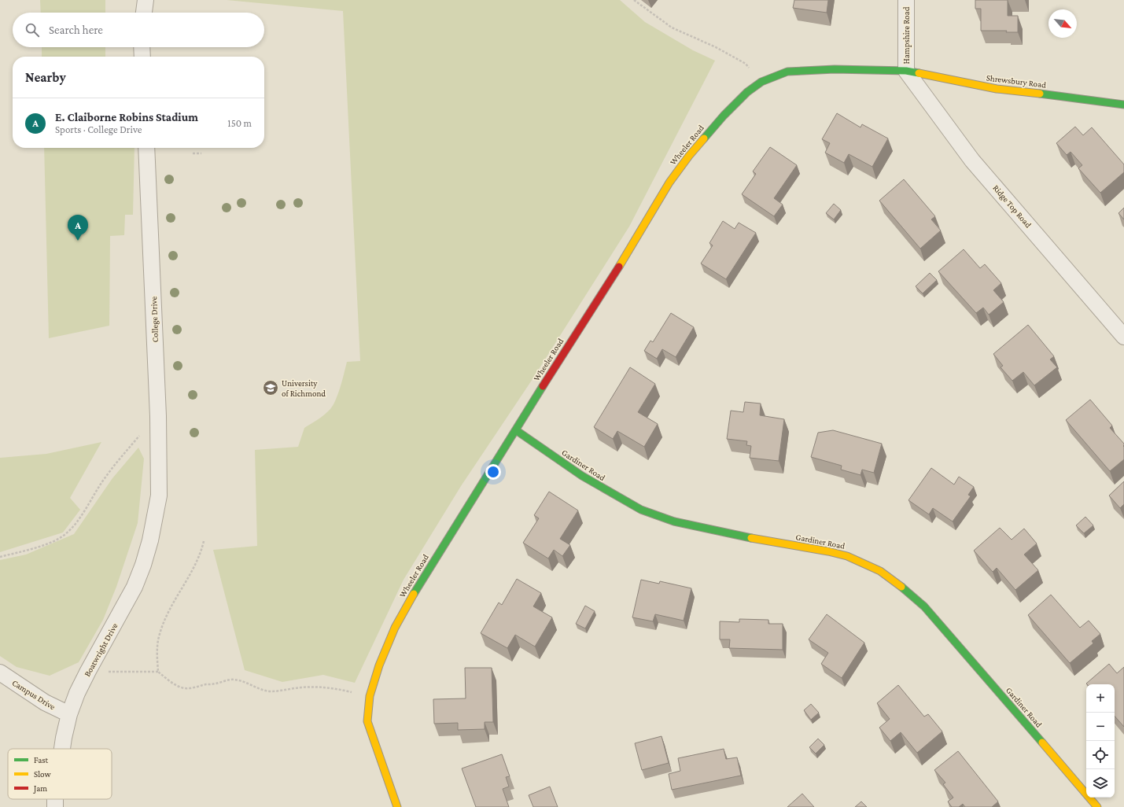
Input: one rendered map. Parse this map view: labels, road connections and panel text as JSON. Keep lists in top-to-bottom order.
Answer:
{
  "streets": {
    "street": [
      "Hampshire Road",
      "Shrewsbury Road",
      "Wheeler Road",
      "Ridge Top Road",
      "College Drive",
      "Gardiner Road",
      "Boatwright Drive",
      "Campus Drive"
    ]
  },
  "crossings": [
    ["Hampshire Road", "Shrewsbury Road"],
    ["Hampshire Road", "Wheeler Road"],
    ["Hampshire Road", "Ridge Top Road"],
    ["Shrewsbury Road", "Wheeler Road"],
    ["Shrewsbury Road", "Ridge Top Road"],
    ["Wheeler Road", "Ridge Top Road"],
    ["Wheeler Road", "Gardiner Road"],
    ["College Drive", "Boatwright Drive"],
    ["Boatwright Drive", "Campus Drive"]
  ],
  "places": {
    "school or university": ["University of Richmond"]
  },
  "legend": ["Fast", "Slow", "Jam"],
  "north": "bottom right",
  "page": {
    "search": "Search here",
    "heading": "Nearby",
    "list": [
      {
        "mark": "A",
        "name": "E. Claiborne Robins Stadium",
        "note": "Sports · College Drive",
        "value": "150 m"
      }
    ],
    "pins": "A",
    "map_buttons": ["+", "−"]
  }
}
